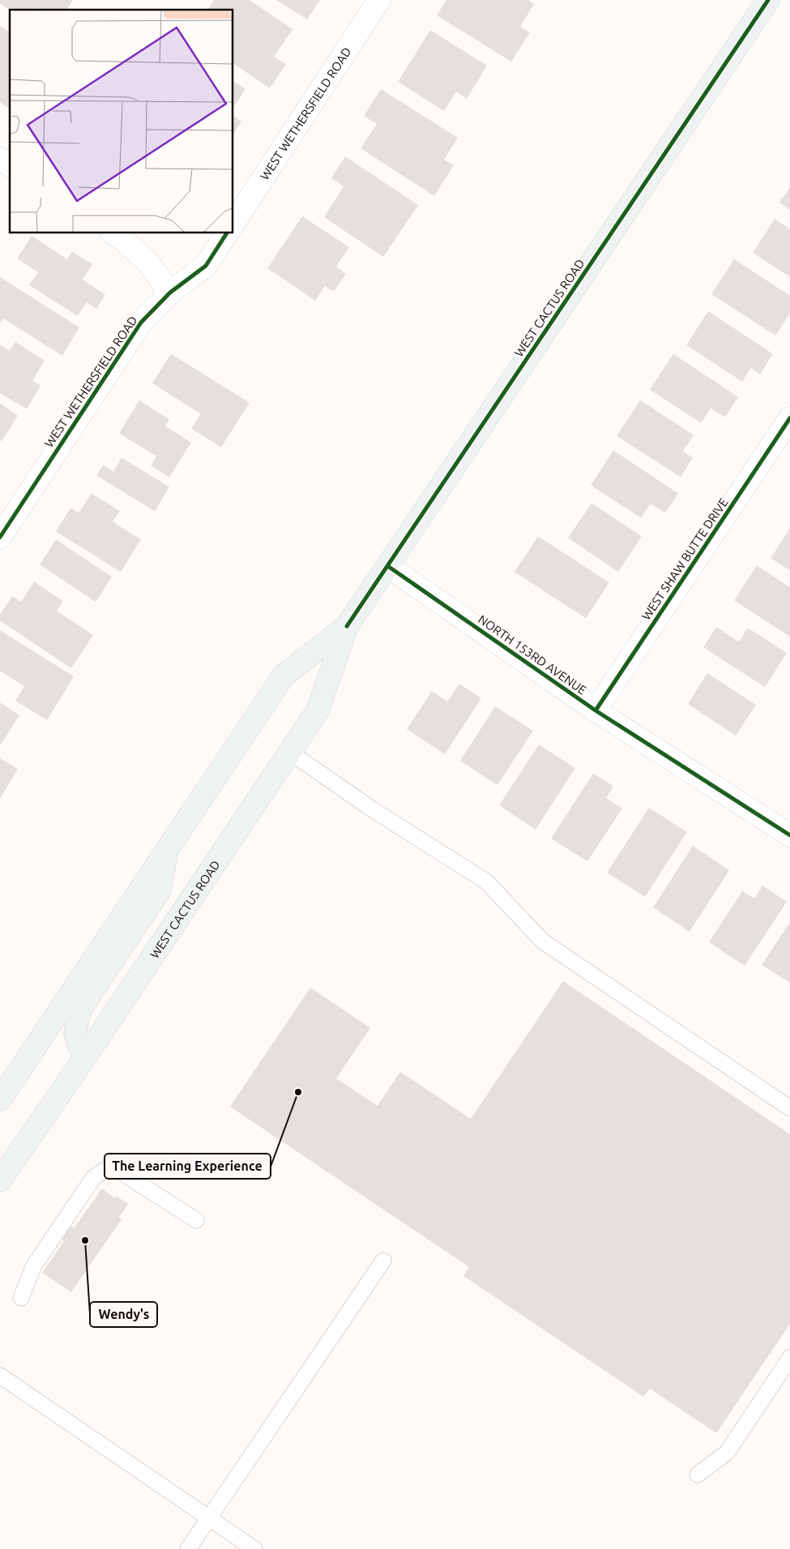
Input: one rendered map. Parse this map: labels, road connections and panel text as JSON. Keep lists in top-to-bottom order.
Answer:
{
  "streets": {
    "main road": ["WEST CACTUS ROAD"],
    "street": ["WEST WETHERSFIELD ROAD", "WEST SHAW BUTTE DRIVE", "NORTH 153RD AVENUE"]
  },
  "crossings": [
    ["WEST CACTUS ROAD", "NORTH 153RD AVENUE"],
    ["WEST SHAW BUTTE DRIVE", "NORTH 153RD AVENUE"]
  ],
  "places": ["The Learning Experience", "Wendy's"]
}
